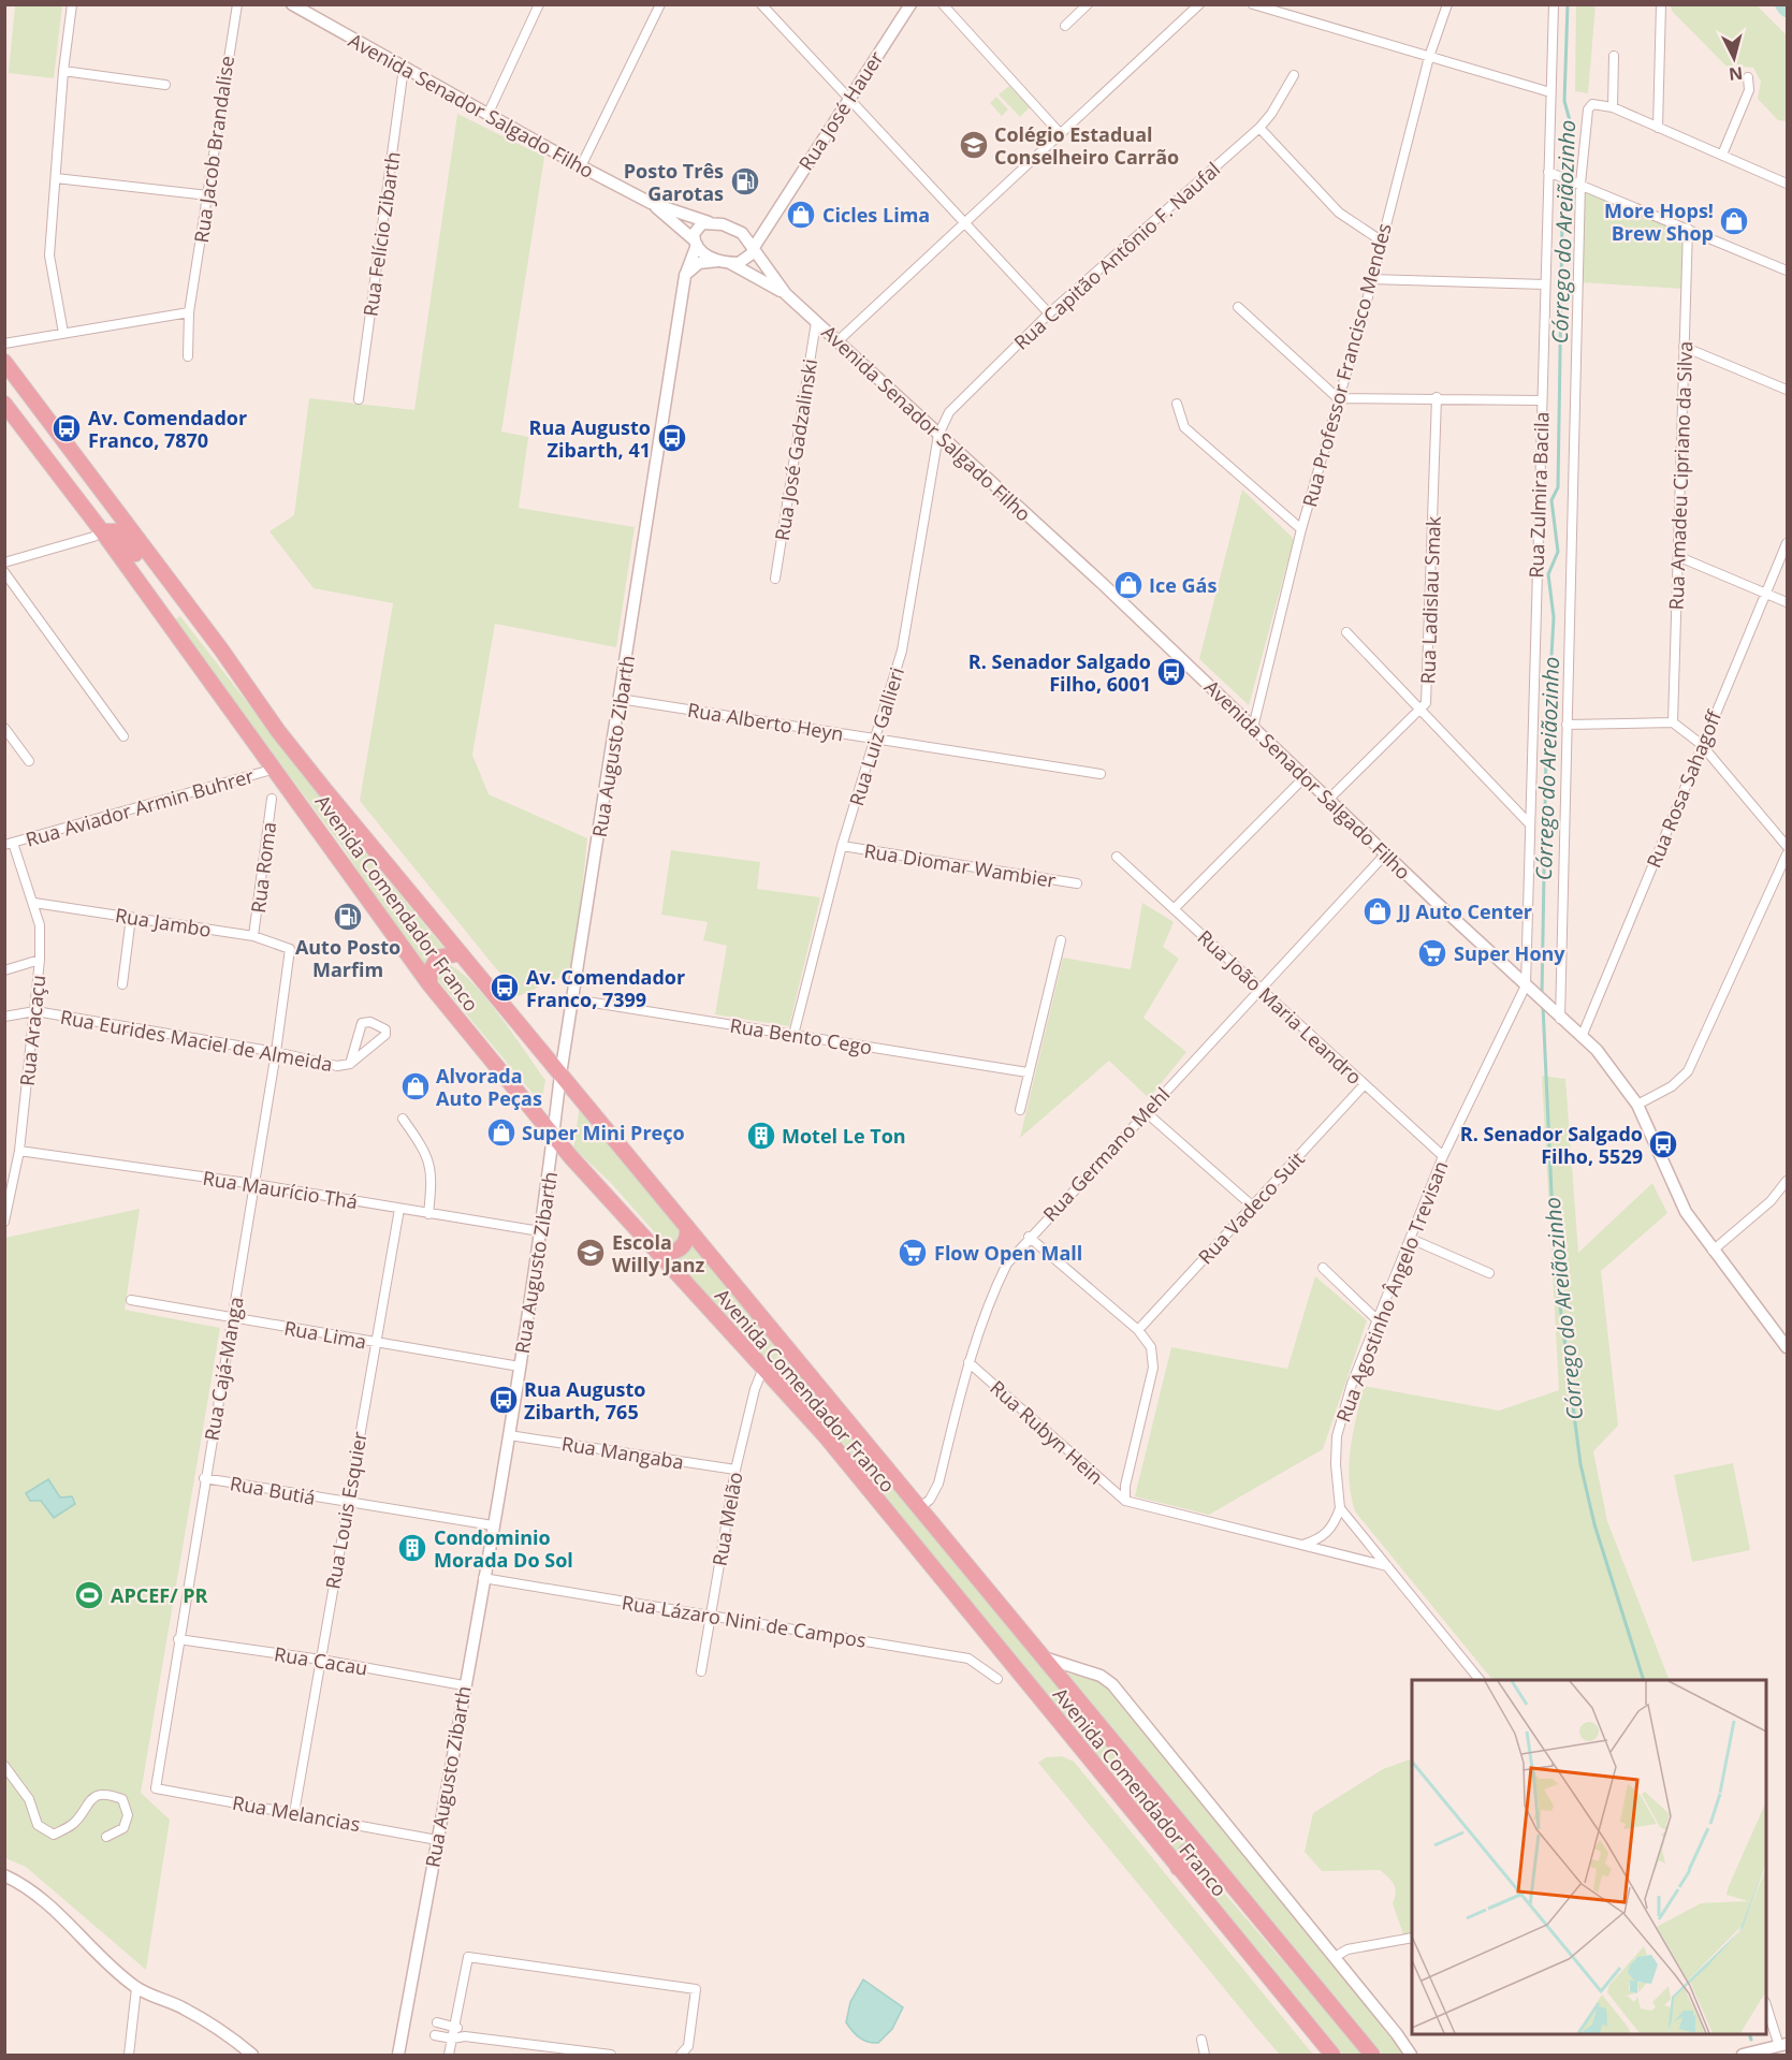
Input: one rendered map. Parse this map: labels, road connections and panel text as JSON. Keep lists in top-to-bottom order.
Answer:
{
  "streets": {
    "highway": ["Avenida Comendador Franco"],
    "main road": ["Avenida Senador Salgado Filho", "Rua José Hauer", "Rua Augusto Zibarth"],
    "street": [
      "Rua Jacob Brandalise",
      "Rua Felício Zibarth",
      "Rua Capitão Antônio F. Naufal",
      "Rua Professor Francisco Mendes",
      "Rua José Gadzalinski",
      "Rua Amadeu Cipriano da Silva",
      "Rua Zulmira Bacila",
      "Rua Ladislau Smak",
      "Rua Alberto Heyn",
      "Rua Luiz Gallieri",
      "Rua Rosa Sahagoff",
      "Rua Aviador Armin Buhrer",
      "Rua Diomar Wambier",
      "Rua Roma",
      "Rua Jambo",
      "Rua João Maria Leandro",
      "Rua Aracaçu",
      "Rua Bento Cego",
      "Rua Eurides Maciel de Almeida",
      "Rua Germano Mehl",
      "Rua Maurício Thá",
      "Rua Vadeco Suit",
      "Rua Agostinho Ângelo Trevisan",
      "Rua Lima",
      "Rua Cajá-Manga",
      "Rua Rubyn Hein",
      "Rua Mangaba",
      "Rua Butiá",
      "Rua Louis Esquier",
      "Rua Melão",
      "Rua Lázaro Nini de Campos",
      "Rua Cacau",
      "Rua Melancias"
    ]
  },
  "crossings": [
    ["Avenida Senador Salgado Filho", "Rua José Hauer"],
    ["Avenida Senador Salgado Filho", "Rua Felício Zibarth"],
    ["Avenida Senador Salgado Filho", "Rua Capitão Antônio F. Naufal"],
    ["Avenida Senador Salgado Filho", "Rua Professor Francisco Mendes"],
    ["Avenida Senador Salgado Filho", "Rua José Gadzalinski"],
    ["Avenida Senador Salgado Filho", "Rua Zulmira Bacila"],
    ["Avenida Senador Salgado Filho", "Rua Ladislau Smak"],
    ["Avenida Senador Salgado Filho", "Rua Luiz Gallieri"],
    ["Avenida Senador Salgado Filho", "Rua Augusto Zibarth"],
    ["Avenida Senador Salgado Filho", "Rua Rosa Sahagoff"],
    ["Avenida Senador Salgado Filho", "Rua Germano Mehl"],
    ["Avenida Senador Salgado Filho", "Rua Agostinho Ângelo Trevisan"],
    ["Rua Capitão Antônio F. Naufal", "Rua Luiz Gallieri"],
    ["Rua Zulmira Bacila", "Rua Agostinho Ângelo Trevisan"],
    ["Rua Alberto Heyn", "Rua Luiz Gallieri"],
    ["Rua Alberto Heyn", "Rua Augusto Zibarth"],
    ["Rua Luiz Gallieri", "Rua Diomar Wambier"],
    ["Rua Luiz Gallieri", "Rua Bento Cego"],
    ["Rua Augusto Zibarth", "Avenida Comendador Franco"],
    ["Rua Augusto Zibarth", "Rua Bento Cego"],
    ["Rua Augusto Zibarth", "Rua Maurício Thá"],
    ["Rua Augusto Zibarth", "Rua Lima"],
    ["Rua Augusto Zibarth", "Rua Mangaba"],
    ["Rua Augusto Zibarth", "Rua Butiá"],
    ["Rua Augusto Zibarth", "Rua Lázaro Nini de Campos"],
    ["Rua Augusto Zibarth", "Rua Cacau"],
    ["Rua Augusto Zibarth", "Rua Melancias"],
    ["Rua Aviador Armin Buhrer", "Avenida Comendador Franco"],
    ["Rua Aviador Armin Buhrer", "Rua Aracaçu"],
    ["Rua Roma", "Rua Jambo"],
    ["Avenida Comendador Franco", "Rua Germano Mehl"],
    ["Avenida Comendador Franco", "Rua Melão"],
    ["Rua Jambo", "Rua Aracaçu"],
    ["Rua Jambo", "Rua Cajá-Manga"],
    ["Rua João Maria Leandro", "Rua Germano Mehl"],
    ["Rua João Maria Leandro", "Rua Vadeco Suit"],
    ["Rua João Maria Leandro", "Rua Agostinho Ângelo Trevisan"],
    ["Rua Aracaçu", "Rua Eurides Maciel de Almeida"],
    ["Rua Aracaçu", "Rua Maurício Thá"],
    ["Rua Eurides Maciel de Almeida", "Rua Cajá-Manga"],
    ["Rua Germano Mehl", "Rua Rubyn Hein"],
    ["Rua Maurício Thá", "Rua Cajá-Manga"],
    ["Rua Maurício Thá", "Rua Louis Esquier"],
    ["Rua Lima", "Rua Cajá-Manga"],
    ["Rua Lima", "Rua Louis Esquier"],
    ["Rua Cajá-Manga", "Rua Butiá"],
    ["Rua Cajá-Manga", "Rua Cacau"],
    ["Rua Cajá-Manga", "Rua Melancias"],
    ["Rua Mangaba", "Rua Melão"],
    ["Rua Butiá", "Rua Louis Esquier"],
    ["Rua Louis Esquier", "Rua Cacau"],
    ["Rua Louis Esquier", "Rua Melancias"],
    ["Rua Melão", "Rua Lázaro Nini de Campos"]
  ],
  "water": ["Córrego do Areiãozinho"],
  "places": {
    "school or university": ["Colégio Estadual Conselheiro Carrão", "Escola Willy Janz"],
    "fuel station": ["Posto Três Garotas", "Auto Posto Marfim"],
    "shop": [
      "Cicles Lima",
      "More Hops! Brew Shop",
      "Ice Gás",
      "JJ Auto Center",
      "Alvorada Auto Peças",
      "Super Mini Preço"
    ],
    "bus stop": [
      "Av. Comendador Franco, 7870",
      "Rua Augusto Zibarth, 41",
      "R. Senador Salgado Filho, 6001",
      "Av. Comendador Franco, 7399",
      "R. Senador Salgado Filho, 5529",
      "Rua Augusto Zibarth, 765"
    ],
    "supermarket": ["Super Hony", "Flow Open Mall"],
    "building": ["Motel Le Ton", "Condominio Morada Do Sol"],
    "sports": ["APCEF/ PR"]
  },
  "north": "bottom"
}
